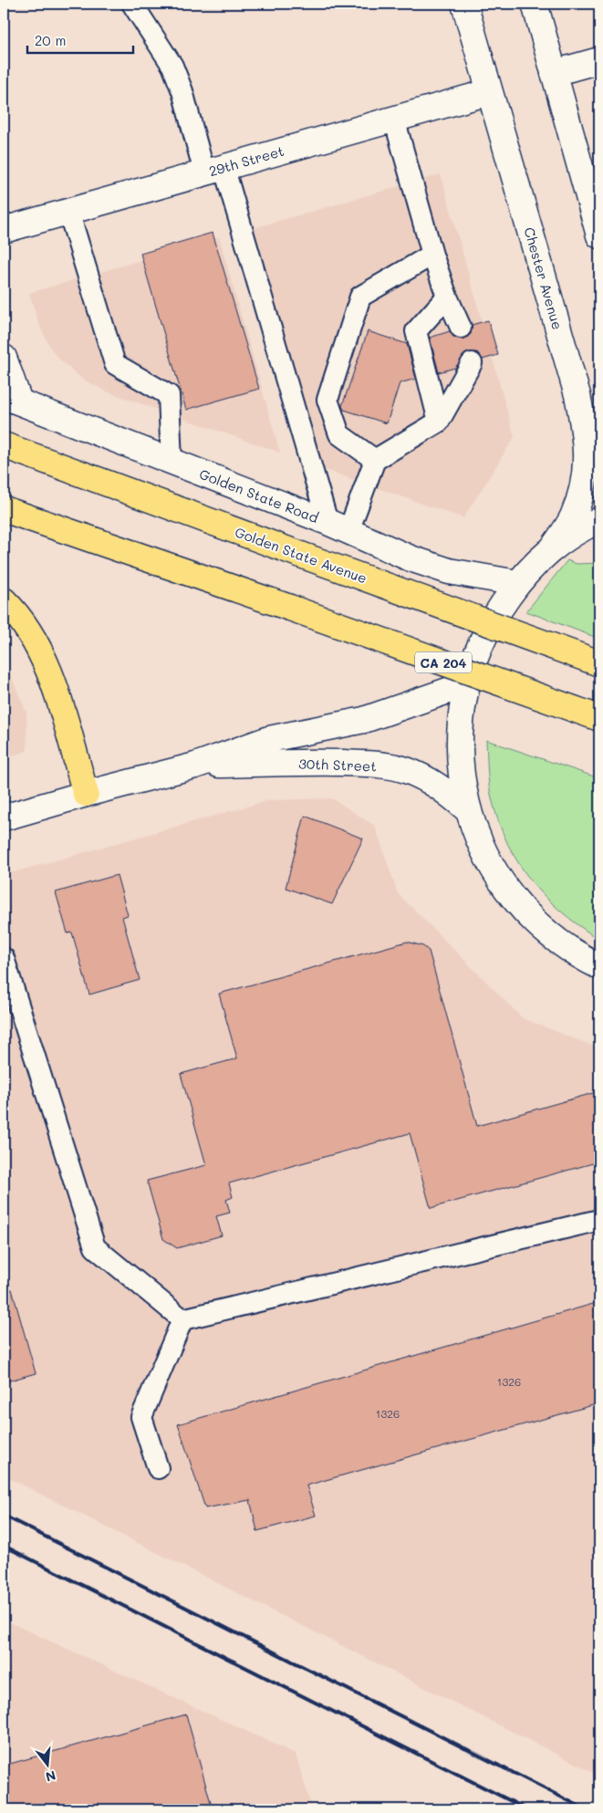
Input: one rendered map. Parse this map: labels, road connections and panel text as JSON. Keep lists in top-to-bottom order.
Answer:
{
  "streets": {
    "highway": ["Golden State Avenue", "CA 204"],
    "main road": [
      "29th Street",
      "Chester Avenue",
      "Golden State Road",
      "30th Street"
    ]
  },
  "crossings": [
    ["29th Street", "Chester Avenue"]
  ],
  "house_numbers": ["1326", "1326"],
  "scale_bar": "20 m",
  "north": "bottom"
}
